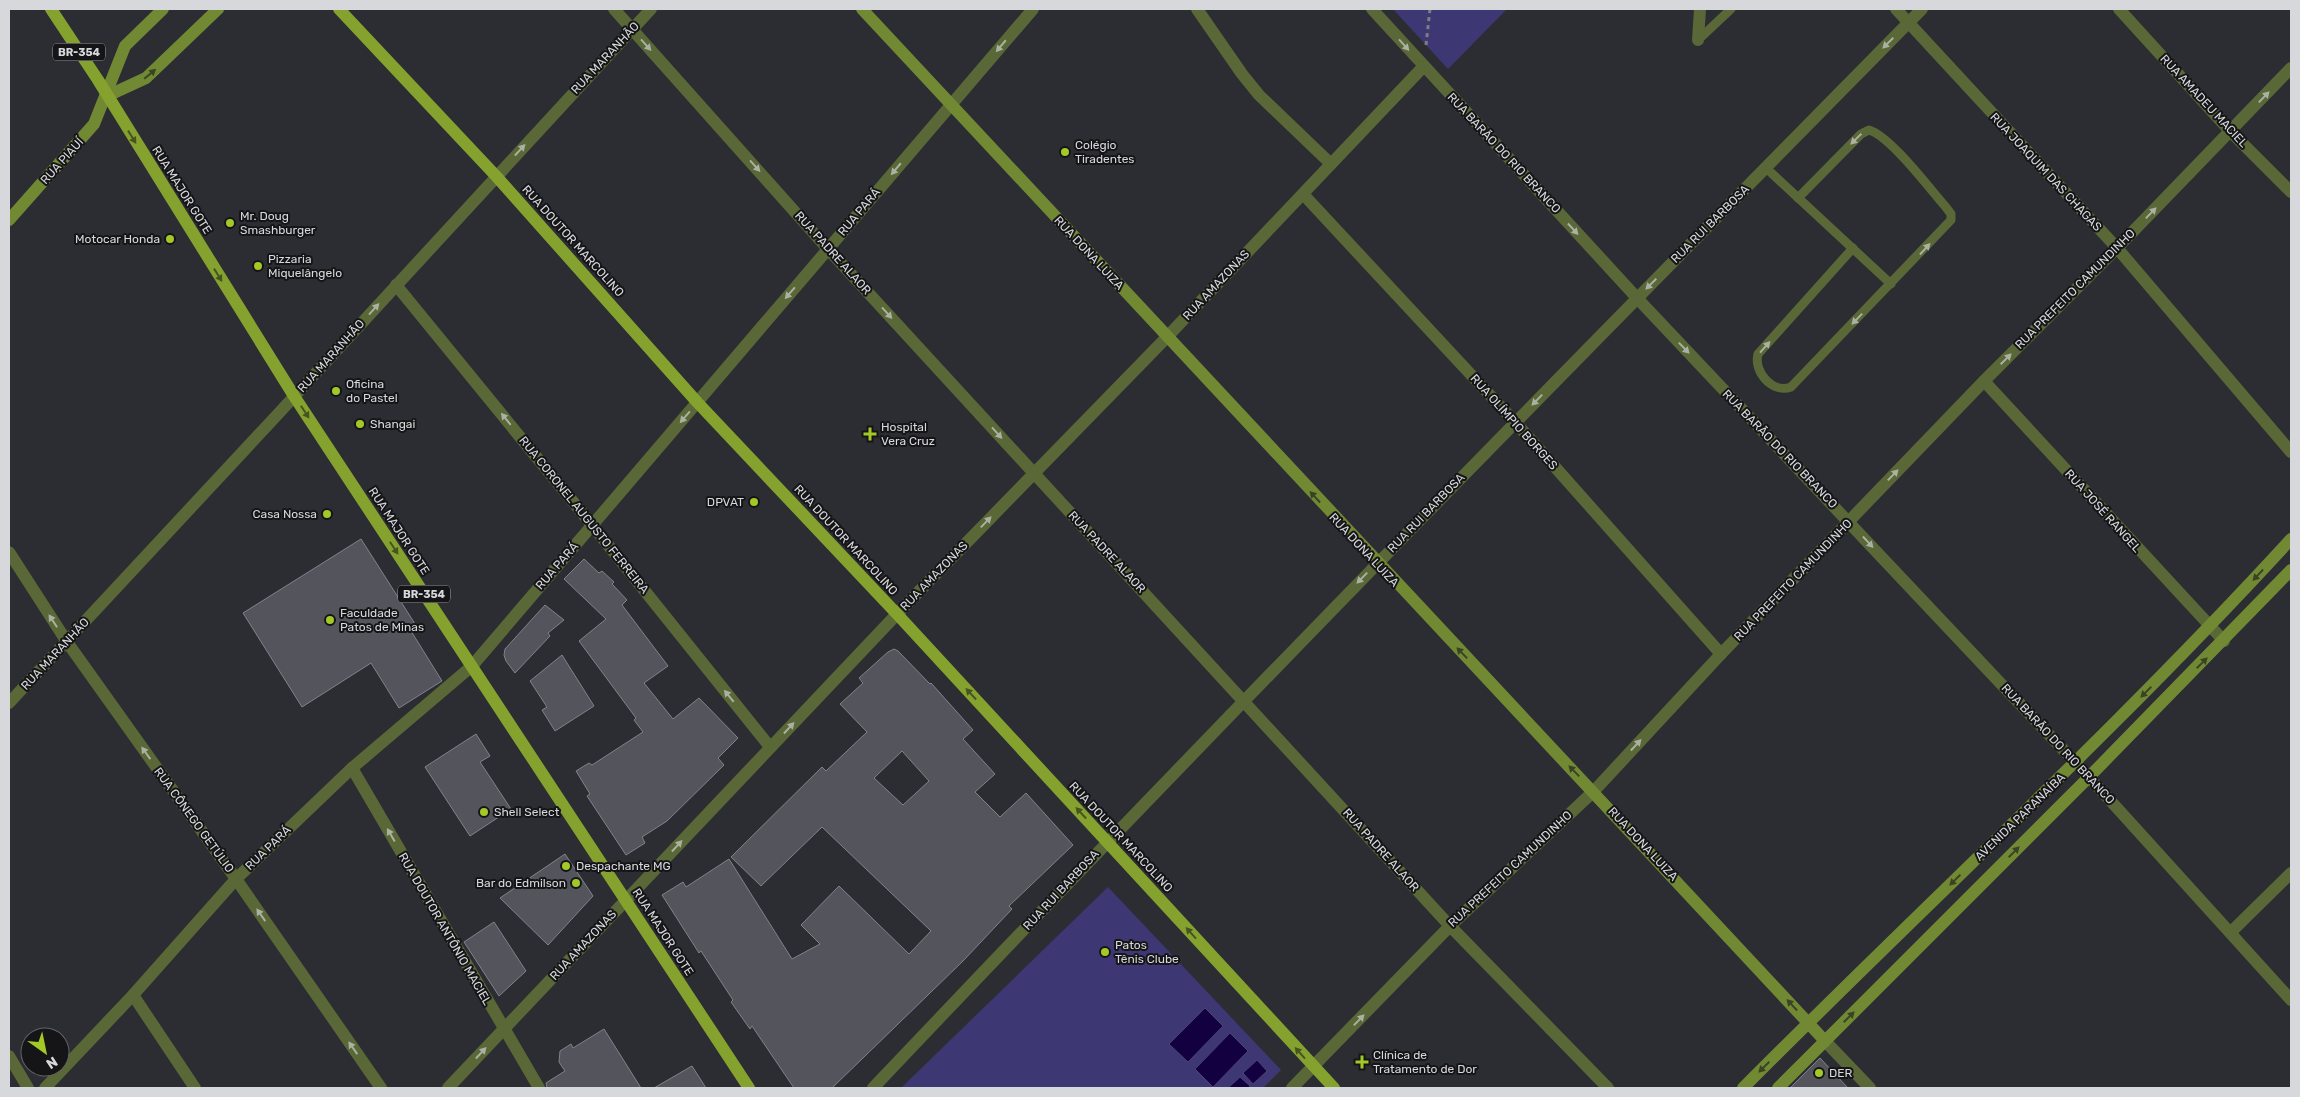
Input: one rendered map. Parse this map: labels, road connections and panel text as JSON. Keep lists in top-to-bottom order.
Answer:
{
  "streets": {
    "main road": ["BR-354", "RUA MAJOR GOTE", "RUA DOUTOR MARCOLINO"],
    "street": [
      "RUA MARANHÃO",
      "RUA AMADEU MACIEL",
      "RUA BARÃO DO RIO BRANCO",
      "RUA PIAUÍ",
      "RUA JOAQUIM DAS CHAGAS",
      "RUA PARÁ",
      "RUA RUI BARBOSA",
      "RUA PADRE ALAOR",
      "RUA DONA LUIZA",
      "RUA AMAZONAS",
      "RUA PREFEITO CAMUNDINHO",
      "RUA OLÍMPIO BORGES",
      "RUA JOSÉ RANGEL",
      "RUA CORONEL AUGUSTO FERREIRA",
      "AVENIDA PARANAÍBA",
      "RUA CÔNEGO GETÚLIO",
      "RUA DOUTOR ANTÔNIO MACIEL"
    ]
  },
  "crossings": [
    ["RUA MARANHÃO", "RUA MAJOR GOTE"],
    ["RUA MARANHÃO", "RUA DOUTOR MARCOLINO"],
    ["RUA MARANHÃO", "RUA PADRE ALAOR"],
    ["RUA MARANHÃO", "RUA CORONEL AUGUSTO FERREIRA"],
    ["RUA MARANHÃO", "RUA CÔNEGO GETÚLIO"],
    ["RUA AMADEU MACIEL", "RUA PREFEITO CAMUNDINHO"],
    ["RUA BARÃO DO RIO BRANCO", "RUA RUI BARBOSA"],
    ["RUA BARÃO DO RIO BRANCO", "RUA AMAZONAS"],
    ["RUA BARÃO DO RIO BRANCO", "RUA PREFEITO CAMUNDINHO"],
    ["RUA BARÃO DO RIO BRANCO", "AVENIDA PARANAÍBA"],
    ["RUA PIAUÍ", "RUA MAJOR GOTE"],
    ["RUA JOAQUIM DAS CHAGAS", "RUA RUI BARBOSA"],
    ["RUA JOAQUIM DAS CHAGAS", "RUA PREFEITO CAMUNDINHO"],
    ["RUA MAJOR GOTE", "RUA PARÁ"],
    ["RUA MAJOR GOTE", "RUA AMAZONAS"],
    ["RUA PARÁ", "RUA DOUTOR MARCOLINO"],
    ["RUA PARÁ", "RUA PADRE ALAOR"],
    ["RUA PARÁ", "RUA DONA LUIZA"],
    ["RUA PARÁ", "RUA CORONEL AUGUSTO FERREIRA"],
    ["RUA PARÁ", "RUA CÔNEGO GETÚLIO"],
    ["RUA PARÁ", "RUA DOUTOR ANTÔNIO MACIEL"],
    ["RUA RUI BARBOSA", "RUA DOUTOR MARCOLINO"],
    ["RUA RUI BARBOSA", "RUA PADRE ALAOR"],
    ["RUA RUI BARBOSA", "RUA DONA LUIZA"],
    ["RUA RUI BARBOSA", "RUA OLÍMPIO BORGES"],
    ["RUA DOUTOR MARCOLINO", "RUA AMAZONAS"],
    ["RUA DOUTOR MARCOLINO", "RUA PREFEITO CAMUNDINHO"],
    ["RUA PADRE ALAOR", "RUA AMAZONAS"],
    ["RUA PADRE ALAOR", "RUA PREFEITO CAMUNDINHO"],
    ["RUA DONA LUIZA", "RUA AMAZONAS"],
    ["RUA DONA LUIZA", "RUA PREFEITO CAMUNDINHO"],
    ["RUA DONA LUIZA", "AVENIDA PARANAÍBA"],
    ["RUA AMAZONAS", "RUA OLÍMPIO BORGES"],
    ["RUA AMAZONAS", "RUA CORONEL AUGUSTO FERREIRA"],
    ["RUA AMAZONAS", "RUA DOUTOR ANTÔNIO MACIEL"],
    ["RUA PREFEITO CAMUNDINHO", "RUA OLÍMPIO BORGES"],
    ["RUA PREFEITO CAMUNDINHO", "RUA JOSÉ RANGEL"],
    ["RUA JOSÉ RANGEL", "AVENIDA PARANAÍBA"]
  ],
  "one_way": [
    "RUA MARANHÃO",
    "RUA BARÃO DO RIO BRANCO",
    "RUA MAJOR GOTE",
    "RUA PARÁ",
    "RUA RUI BARBOSA",
    "RUA DOUTOR MARCOLINO",
    "RUA PADRE ALAOR",
    "RUA DONA LUIZA",
    "RUA AMAZONAS",
    "RUA PREFEITO CAMUNDINHO",
    "RUA CORONEL AUGUSTO FERREIRA",
    "RUA CÔNEGO GETÚLIO",
    "RUA DOUTOR ANTÔNIO MACIEL"
  ],
  "places": {
    "other": [
      "Colégio Tiradentes",
      "Mr. Doug Smashburger",
      "Motocar Honda",
      "Pizzaria Miquelângelo",
      "Oficina do Pastel",
      "Shangai",
      "DPVAT",
      "Casa Nossa",
      "Faculdade Patos de Minas",
      "Shell Select",
      "Despachante MG",
      "Bar do Edmilson",
      "Patos Tênis Clube",
      "DER"
    ],
    "health": ["Hospital Vera Cruz", "Clínica de Tratamento de Dor"]
  },
  "north": "bottom right"
}
